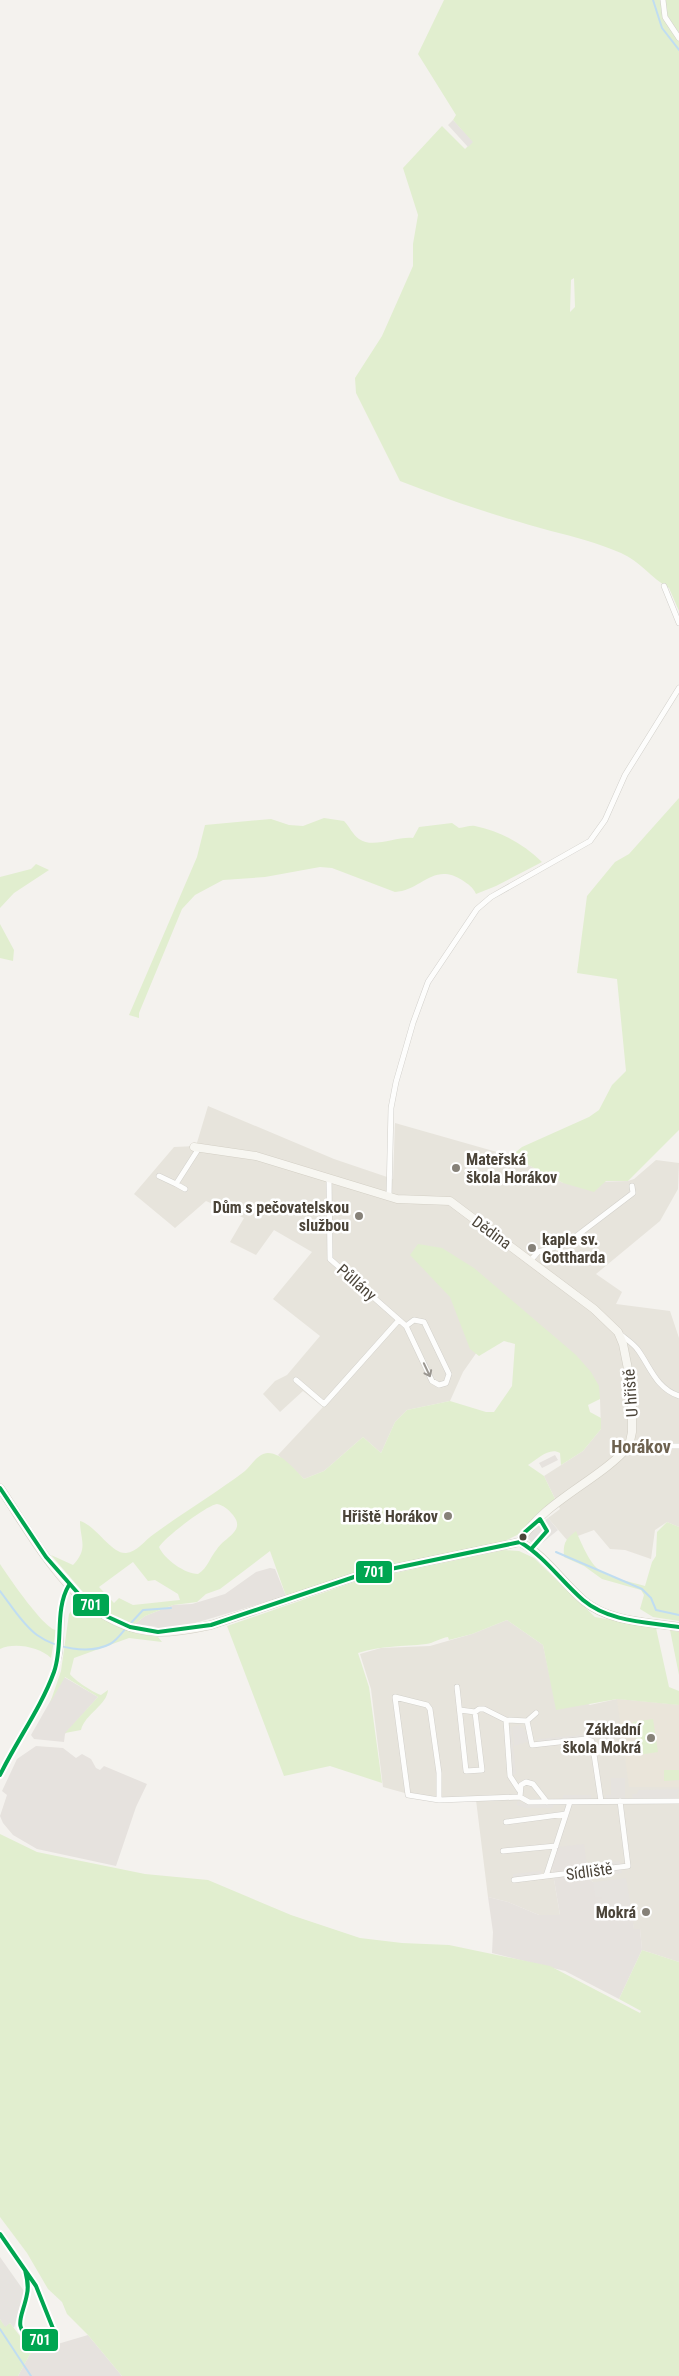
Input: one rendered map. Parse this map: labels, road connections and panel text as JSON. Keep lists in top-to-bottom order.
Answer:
{
  "streets": {
    "street": [
      "Dědina",
      "Půllány",
      "U hřiště",
      "Sídliště"
    ]
  },
  "crossings": [
    ["Dědina", "U hřiště"]
  ],
  "districts": ["Horákov"],
  "places": [
    "Mateřská škola Horákov",
    "Dům s pečovatelskou službou",
    "kaple sv. Gottharda",
    "Hřiště Horákov",
    "Základní škola Mokrá",
    "Mokrá"
  ],
  "lines": ["transit line 701"]
}
